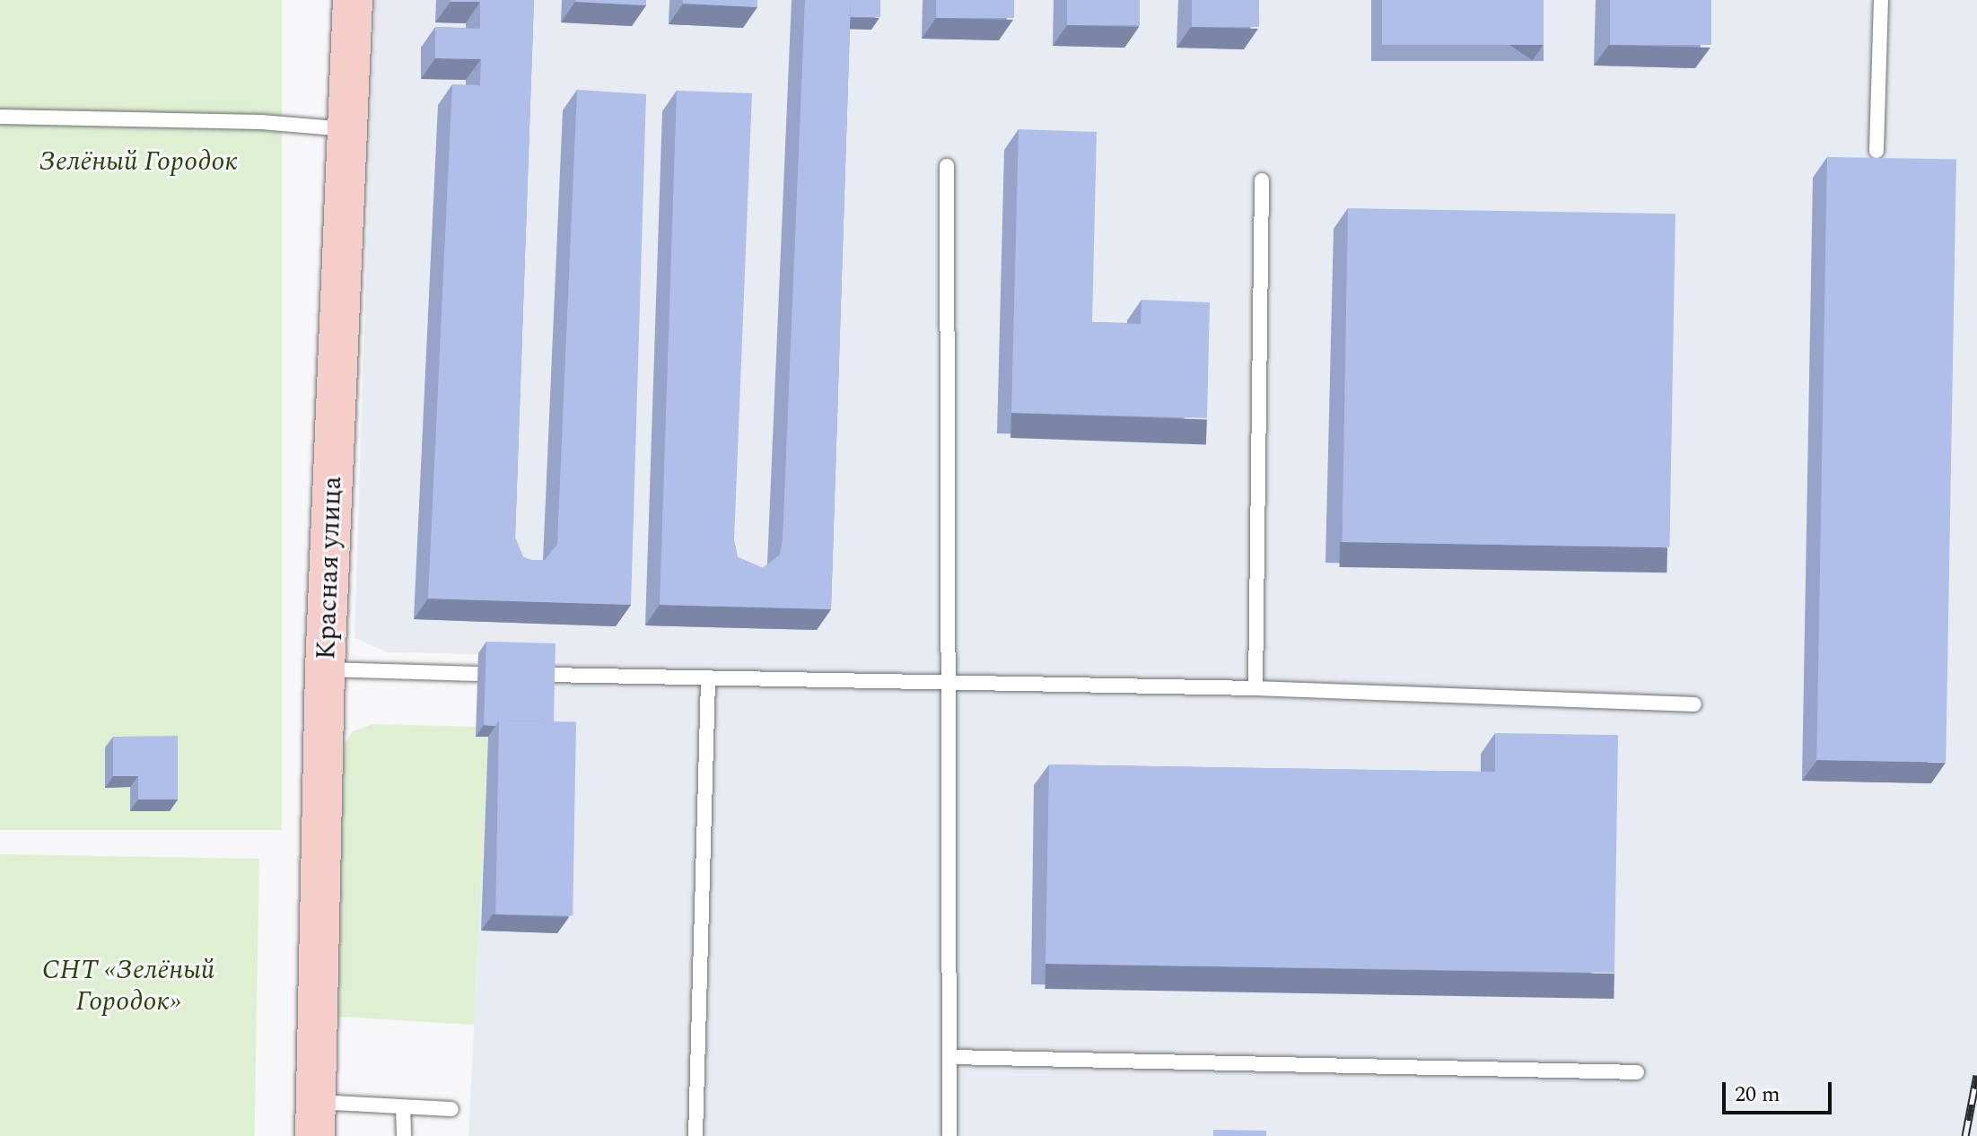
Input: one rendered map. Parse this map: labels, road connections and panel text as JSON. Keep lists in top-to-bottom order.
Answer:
{
  "streets": {
    "main road": ["Красная улица"]
  },
  "parks": ["Зелёный Городок", "СНТ «Зелёный Городок»"],
  "scale_bar": "20 m"
}
